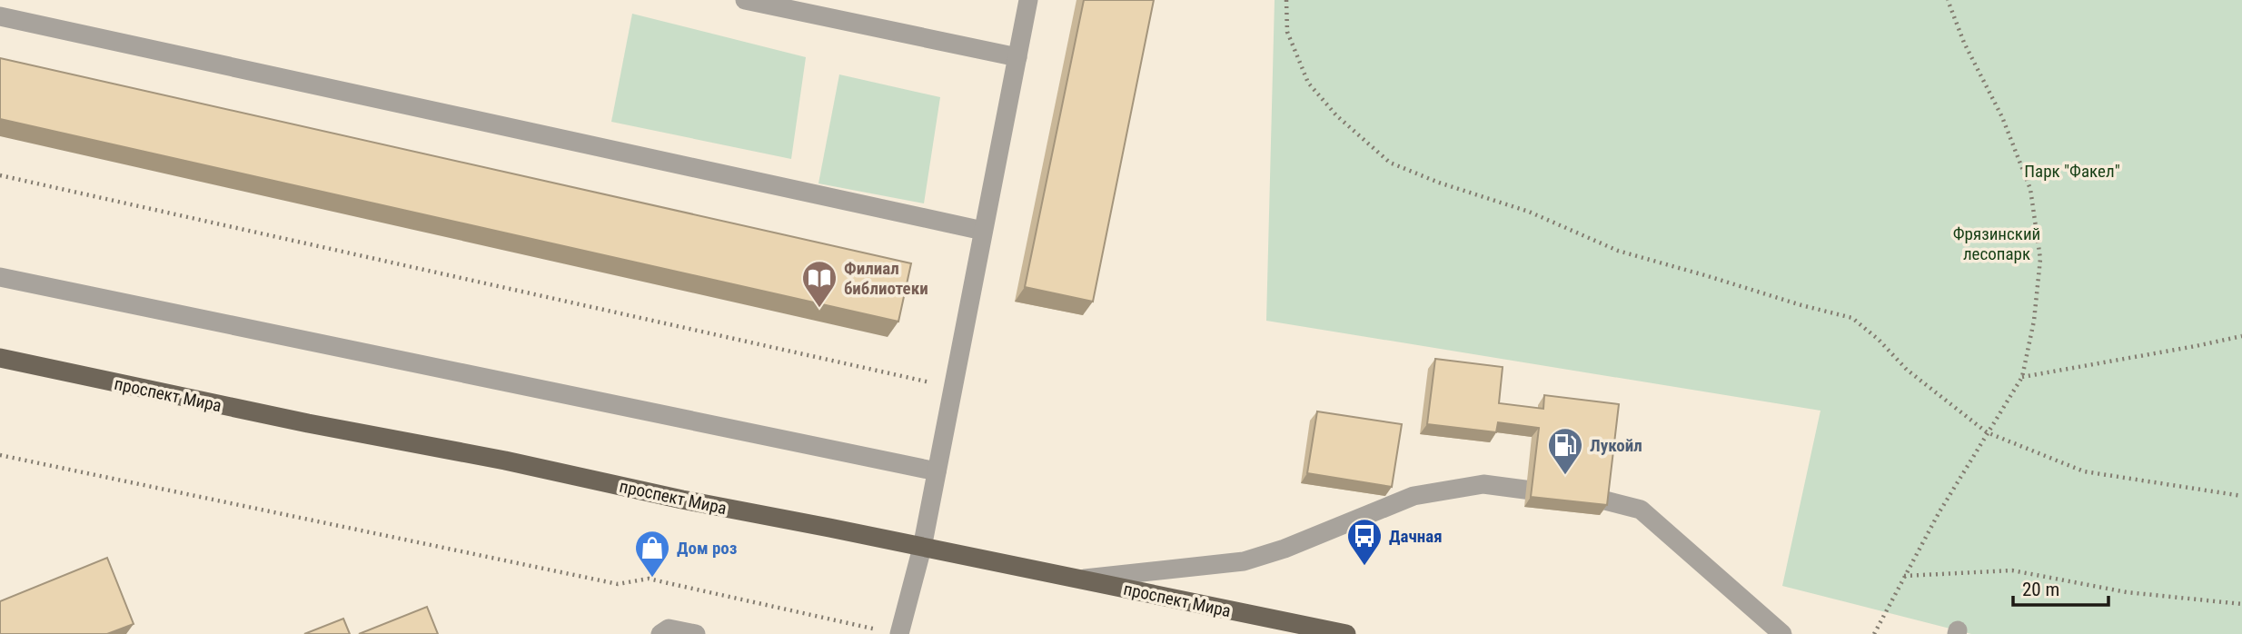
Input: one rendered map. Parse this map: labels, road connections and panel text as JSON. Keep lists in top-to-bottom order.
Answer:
{
  "streets": {
    "main road": ["проспект Мира"]
  },
  "parks": ["Парк \"Факел\"", "Фрязинский лесопарк"],
  "places": {
    "library": ["Филиал библиотеки"],
    "fuel station": ["Лукойл"],
    "bus stop": ["Дачная"],
    "shop": ["Дом роз"]
  },
  "scale_bar": "20 m"
}
